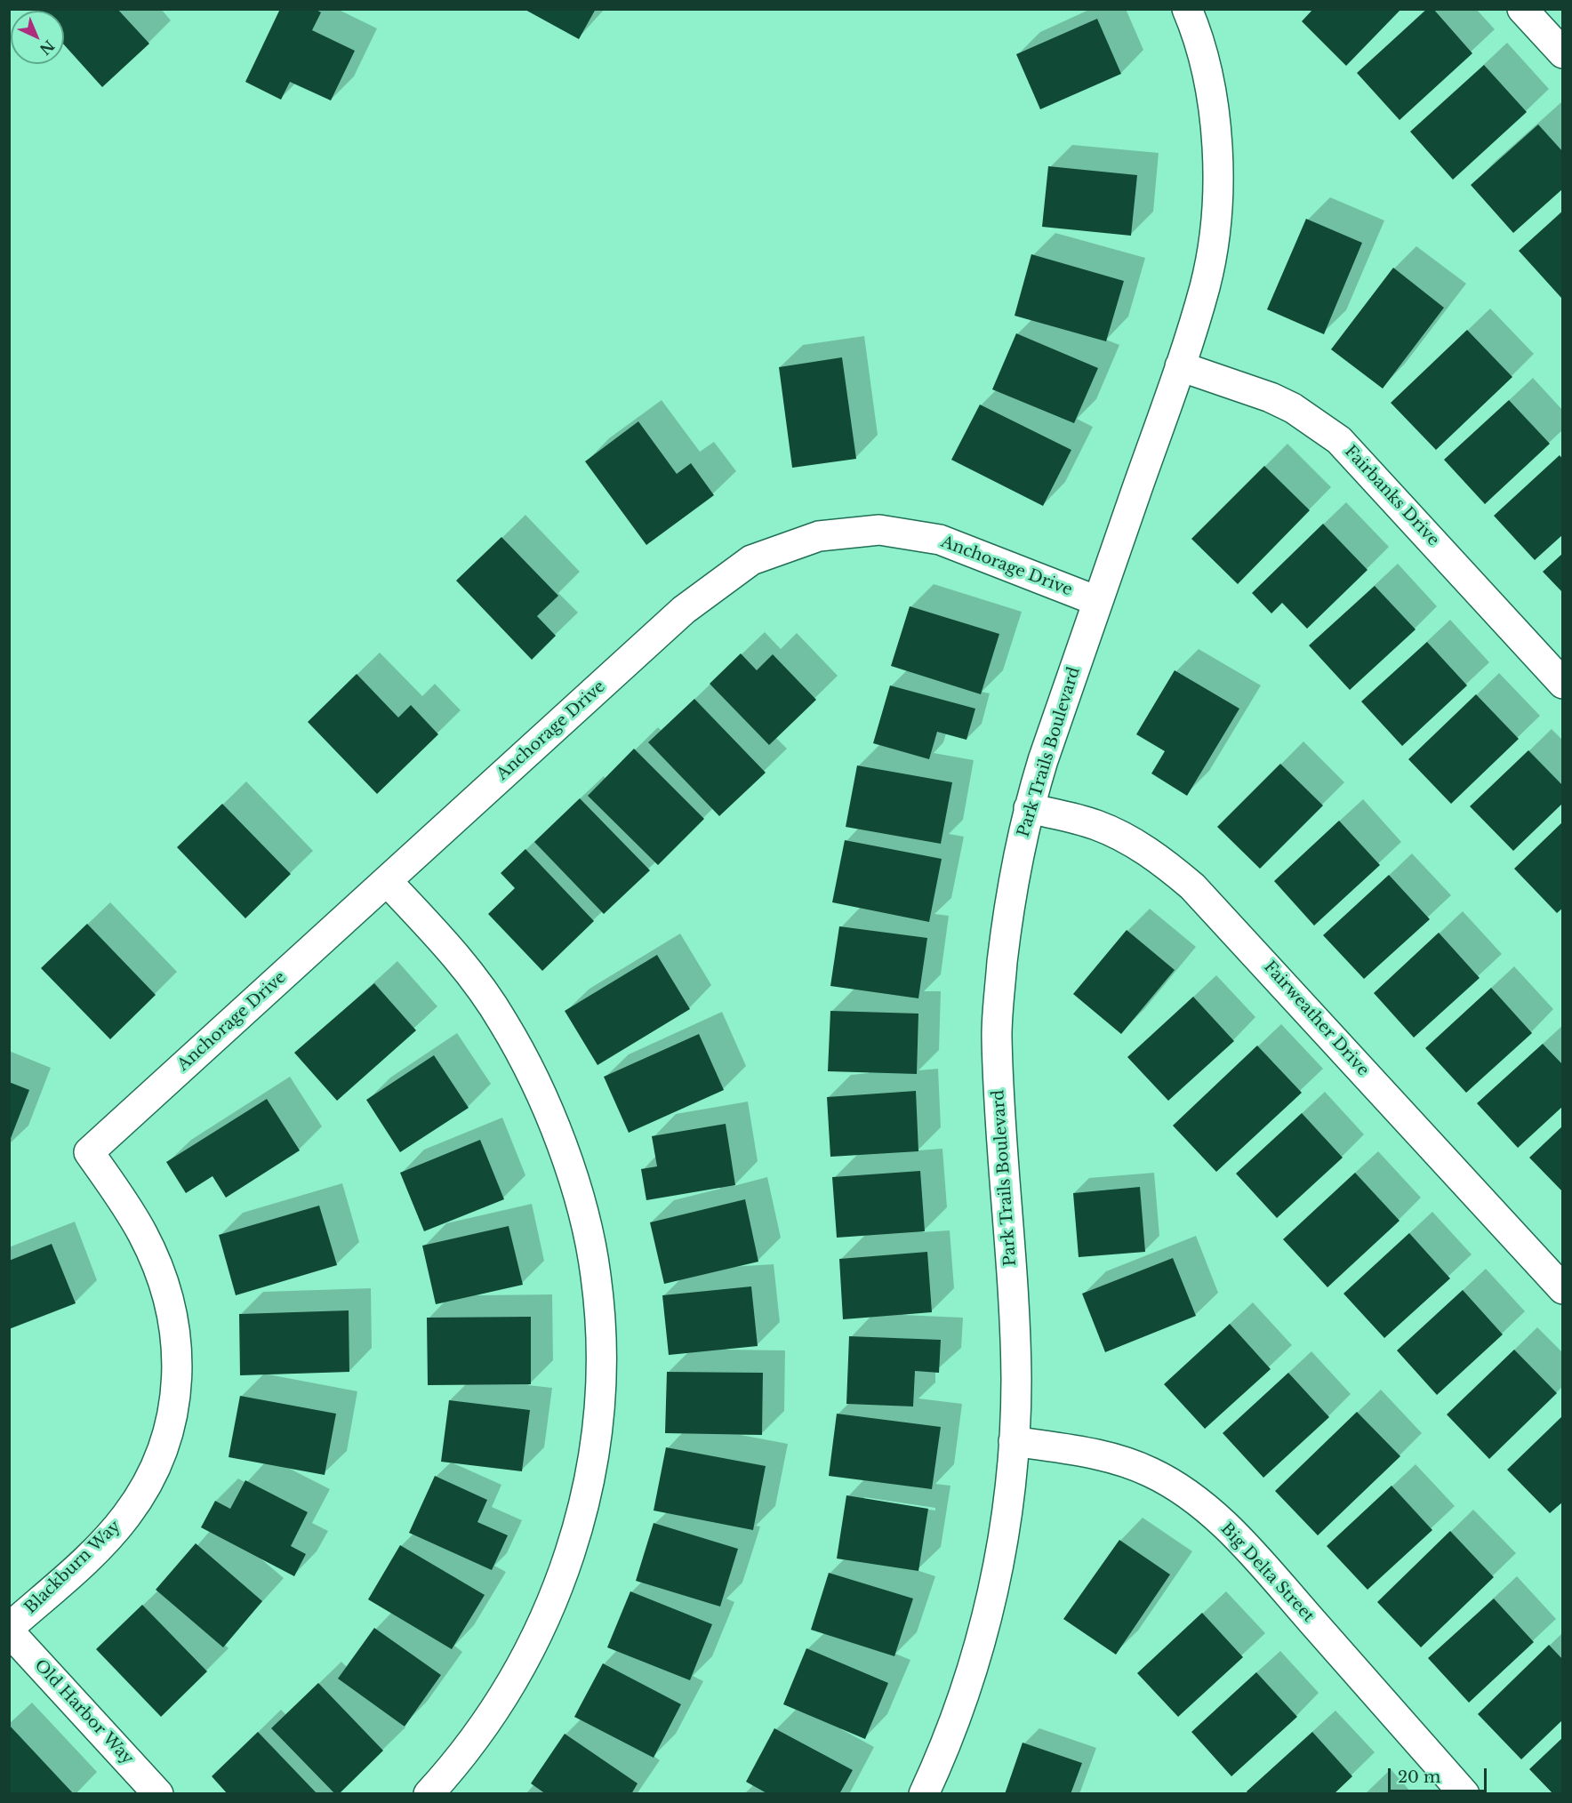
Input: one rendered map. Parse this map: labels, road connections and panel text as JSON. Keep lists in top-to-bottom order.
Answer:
{
  "streets": {
    "street": [
      "Fairbanks Drive",
      "Anchorage Drive",
      "Park Trails Boulevard",
      "Fairweather Drive",
      "Blackburn Way",
      "Big Delta Street",
      "Old Harbor Way"
    ]
  },
  "crossings": [
    ["Fairbanks Drive", "Park Trails Boulevard"],
    ["Anchorage Drive", "Park Trails Boulevard"],
    ["Anchorage Drive", "Blackburn Way"],
    ["Park Trails Boulevard", "Fairweather Drive"],
    ["Park Trails Boulevard", "Big Delta Street"],
    ["Blackburn Way", "Old Harbor Way"]
  ],
  "scale_bar": "20 m",
  "north": "bottom right"
}
